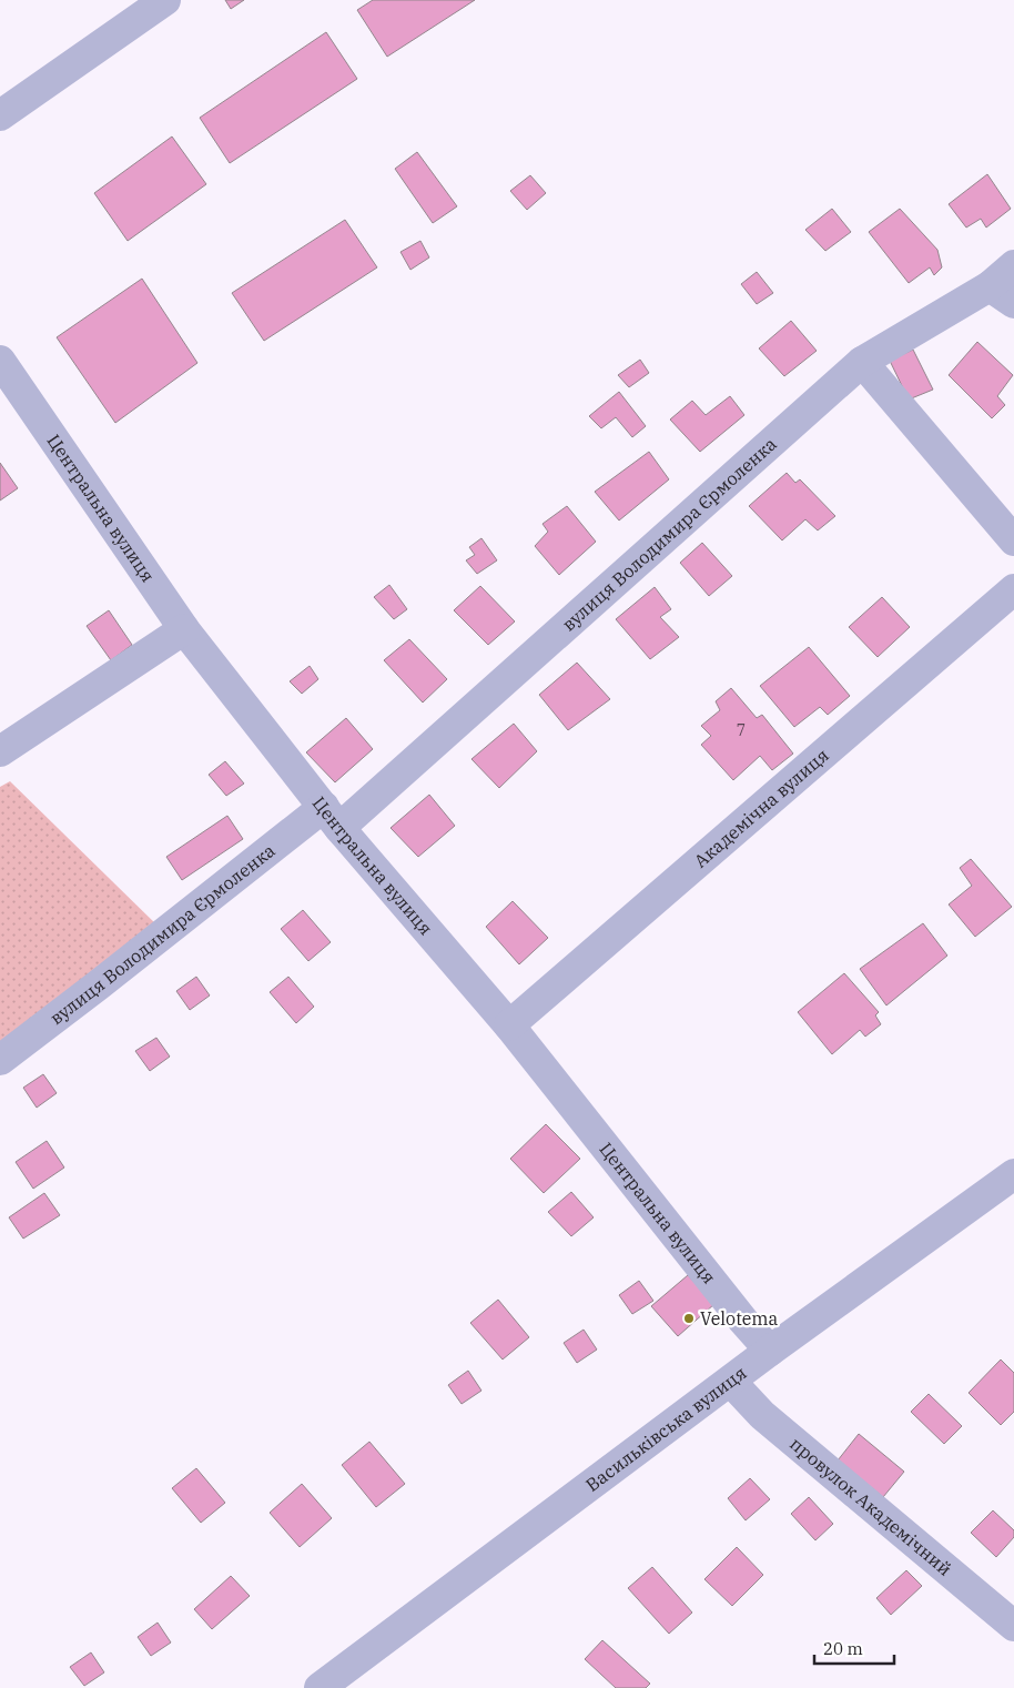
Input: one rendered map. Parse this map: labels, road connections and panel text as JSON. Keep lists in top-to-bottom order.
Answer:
{
  "streets": {
    "street": [
      "Центральна вулиця",
      "вулиця Володимира Єрмоленка",
      "Академічна вулиця",
      "Васильківська вулиця",
      "провулок Академічний"
    ]
  },
  "crossings": [
    ["Центральна вулиця", "вулиця Володимира Єрмоленка"],
    ["Центральна вулиця", "Академічна вулиця"],
    ["Центральна вулиця", "Васильківська вулиця"],
    ["Васильківська вулиця", "провулок Академічний"]
  ],
  "places": ["Velotema"],
  "house_numbers": ["7"],
  "scale_bar": "20 m"
}
